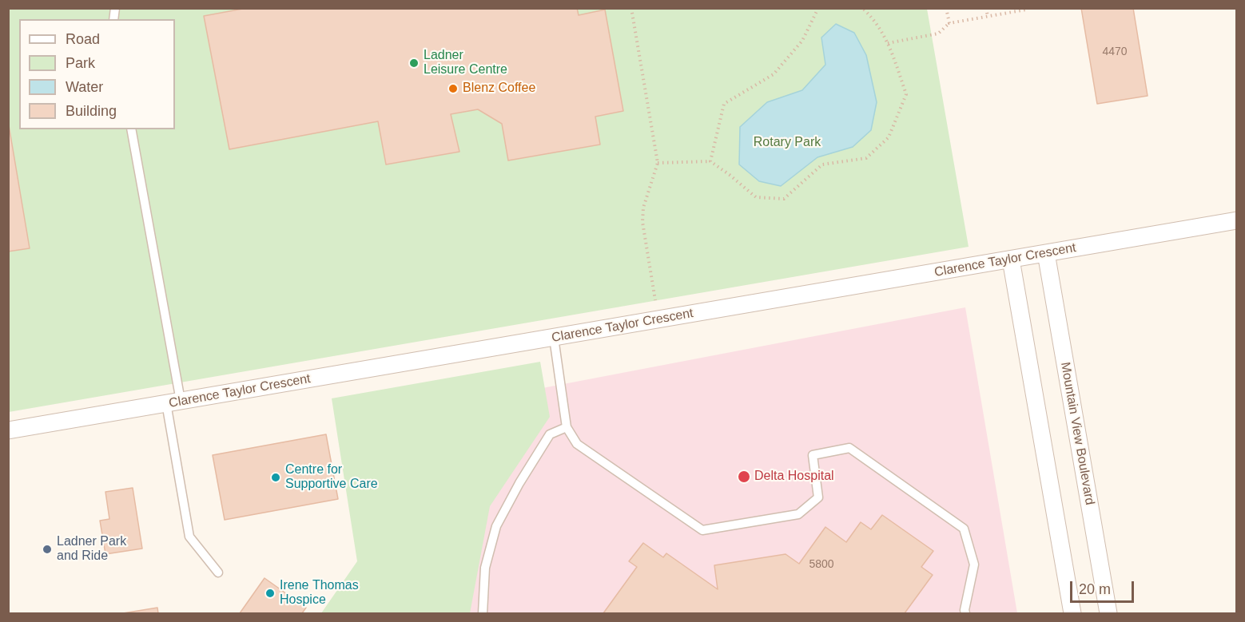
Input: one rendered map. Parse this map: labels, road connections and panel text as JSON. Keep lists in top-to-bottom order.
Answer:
{
  "streets": {
    "street": ["Clarence Taylor Crescent", "Mountain View Boulevard"]
  },
  "crossings": [
    ["Clarence Taylor Crescent", "Mountain View Boulevard"]
  ],
  "parks": ["Rotary Park"],
  "places": [
    "Ladner Leisure Centre",
    "Blenz Coffee",
    "Delta Hospital",
    "Centre for Supportive Care",
    "Ladner Park and Ride",
    "Irene Thomas Hospice"
  ],
  "house_numbers": ["4470", "5800"],
  "legend": [
    "Road",
    "Park",
    "Water",
    "Building"
  ],
  "scale_bar": "20 m"
}
